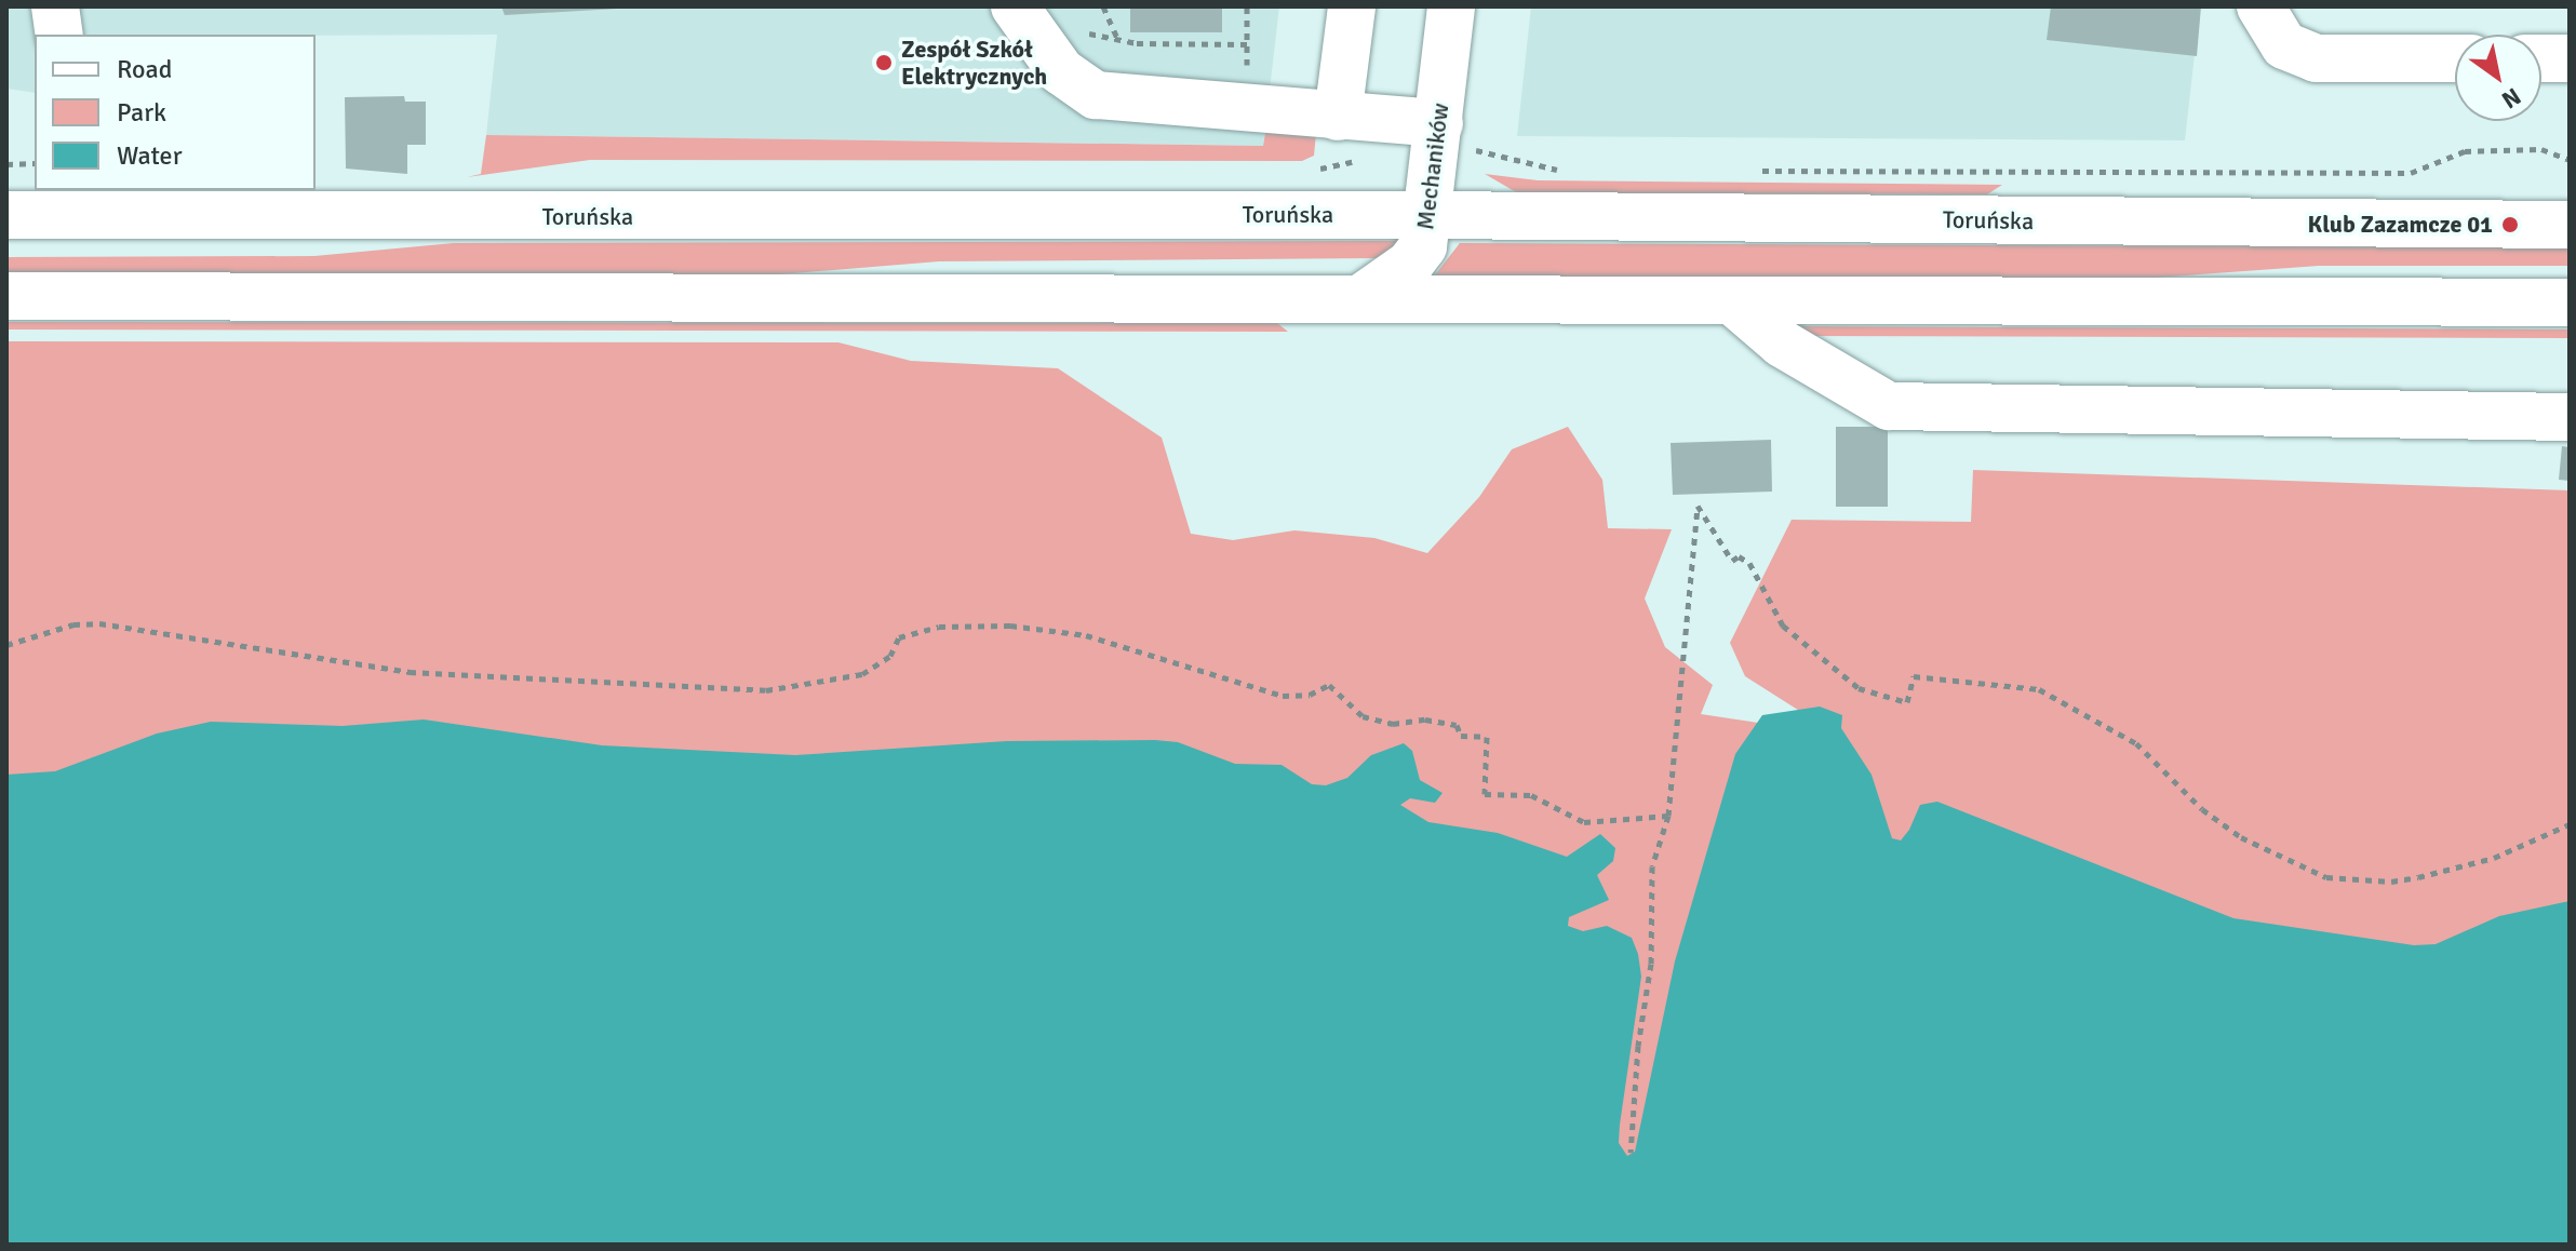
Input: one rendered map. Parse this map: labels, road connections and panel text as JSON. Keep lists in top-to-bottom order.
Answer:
{
  "streets": {
    "main road": ["Mechaników", "Toruńska"]
  },
  "crossings": [
    ["Mechaników", "Toruńska"]
  ],
  "places": ["Zespół Szkół Elektrycznych", "Klub Zazamcze 01"],
  "legend": ["Road", "Park", "Water"],
  "north": "bottom right"
}
